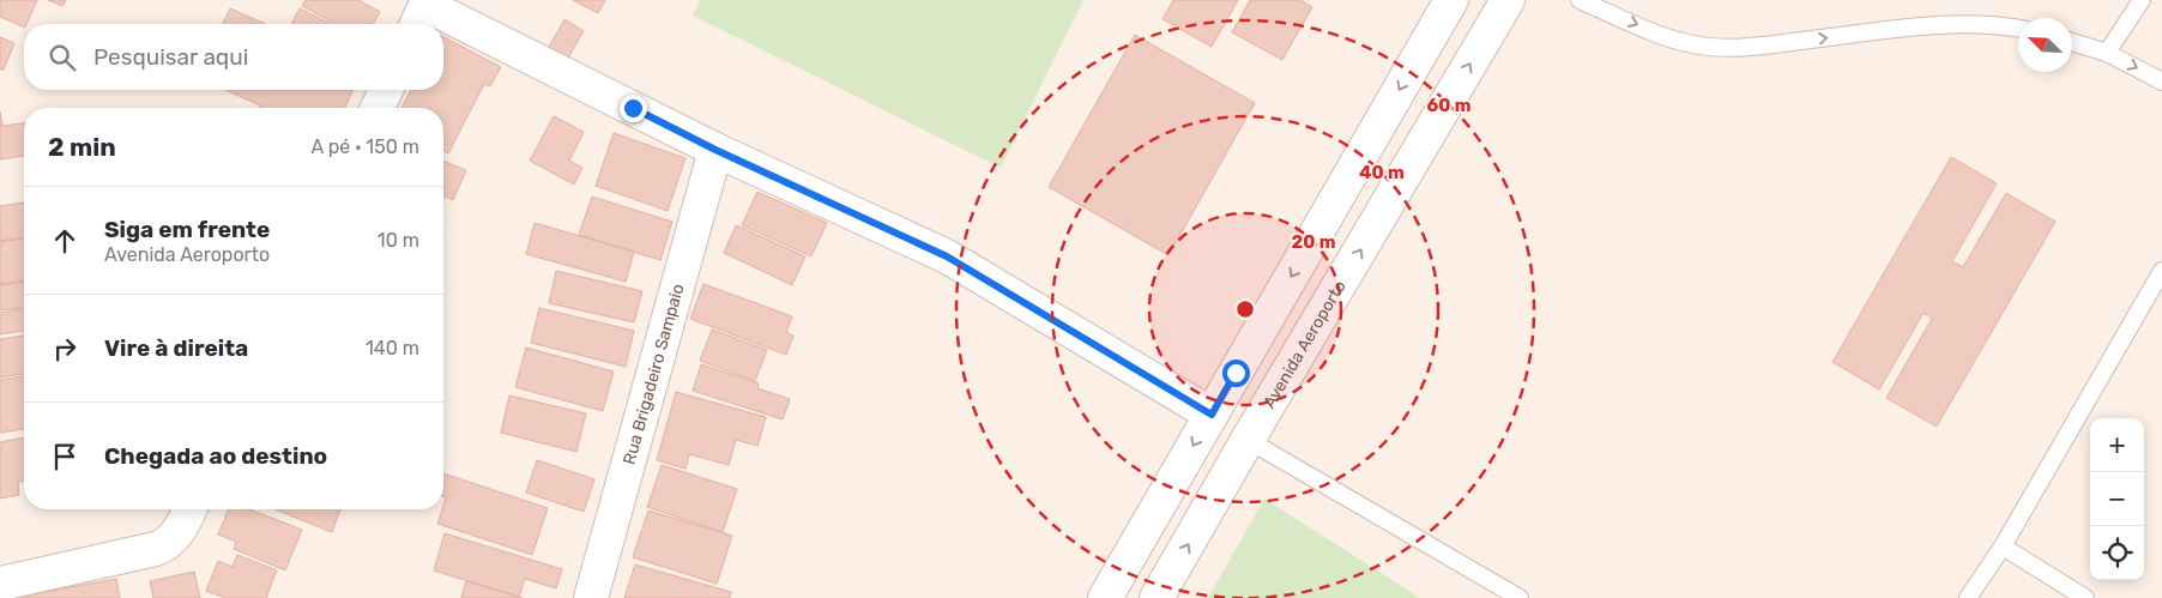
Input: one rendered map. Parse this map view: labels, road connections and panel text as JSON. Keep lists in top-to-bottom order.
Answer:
{
  "streets": {
    "street": ["Avenida Aeroporto", "Rua Brigadeiro Sampaio"]
  },
  "north": "top left",
  "page": {
    "search": "Pesquisar aqui",
    "heading": ["2 min", "A pé · 150 m"],
    "list": [
      ["Siga em frente", "Avenida Aeroporto", "10 m"],
      ["Vire à direita", "140 m"],
      "Chegada ao destino"
    ],
    "map_buttons": ["+", "−"]
  },
  "rings": ["60 m", "40 m", "20 m"]
}
